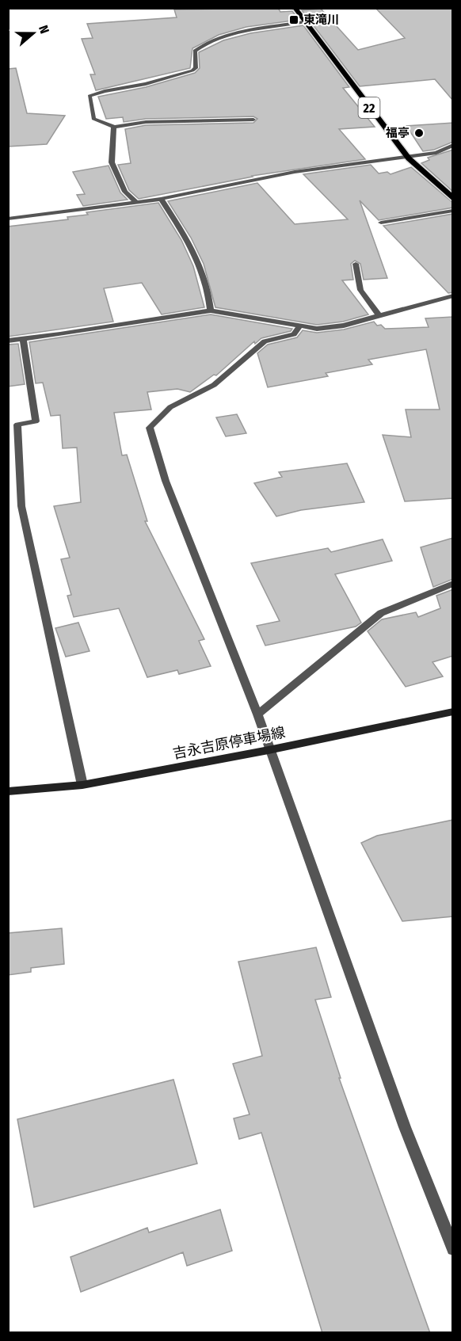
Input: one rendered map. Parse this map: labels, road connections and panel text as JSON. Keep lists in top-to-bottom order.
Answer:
{
  "streets": {
    "main road": ["22", "吉永吉原停車場線"]
  },
  "places": {
    "transit": ["東滝川"],
    "other": ["福亭"]
  },
  "north": "right"
}
